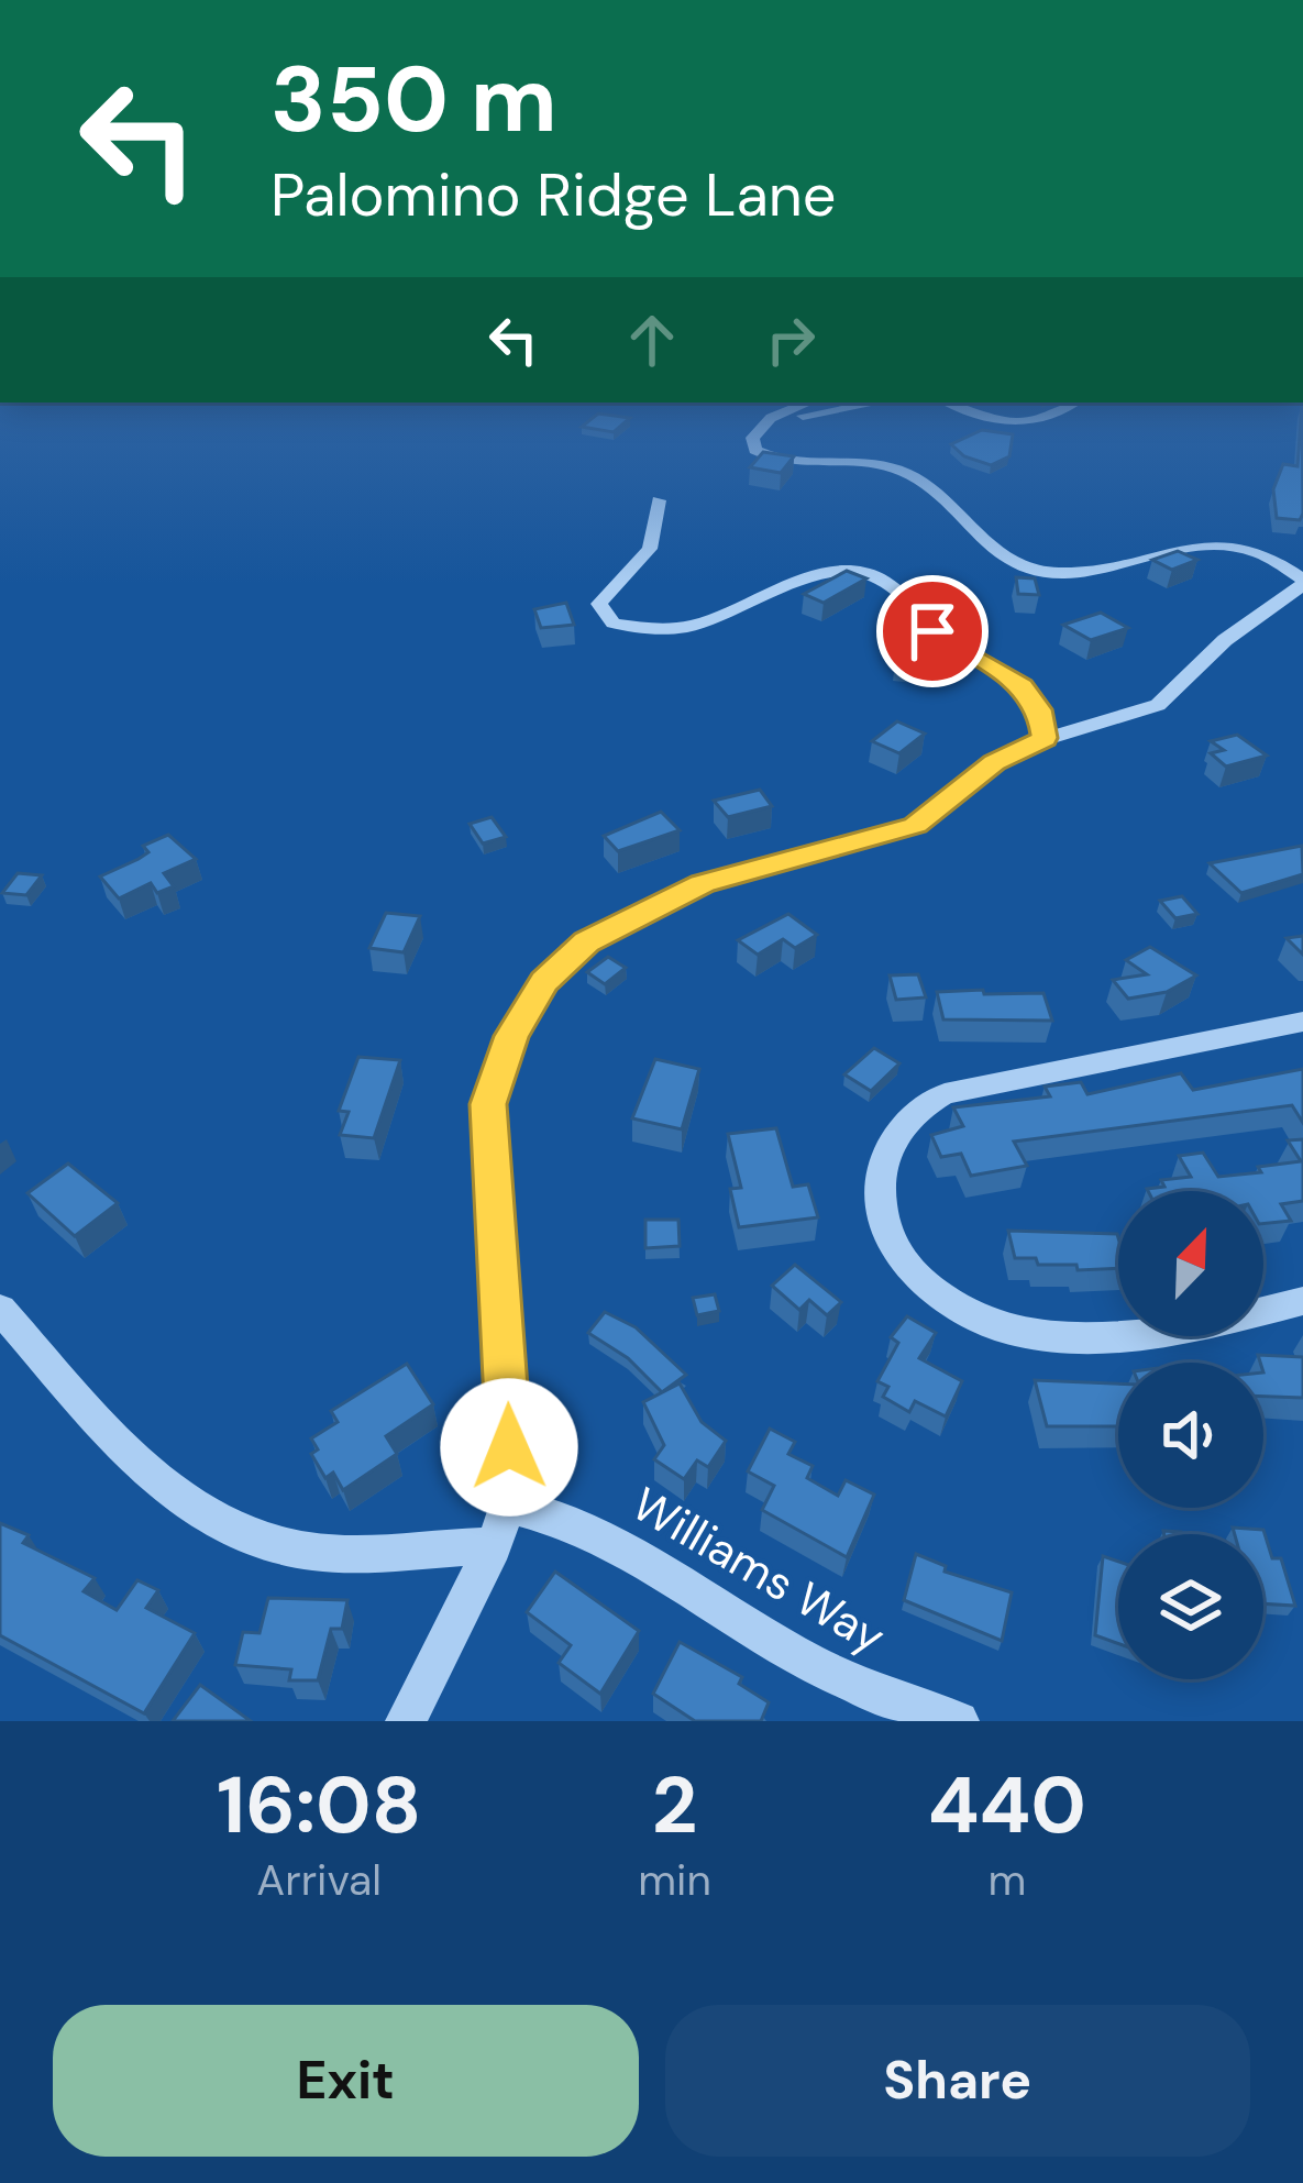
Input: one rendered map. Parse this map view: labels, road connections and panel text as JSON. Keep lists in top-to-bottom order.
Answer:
{
  "streets": {
    "street": ["Williams Way"]
  },
  "north": "top right",
  "page": {
    "turn": ["350 m", "Palomino Ridge Lane"],
    "eta": [
      "16:08",
      "Arrival",
      "2",
      "min",
      "440",
      "m"
    ],
    "buttons": ["Exit", "Share"]
  }
}
